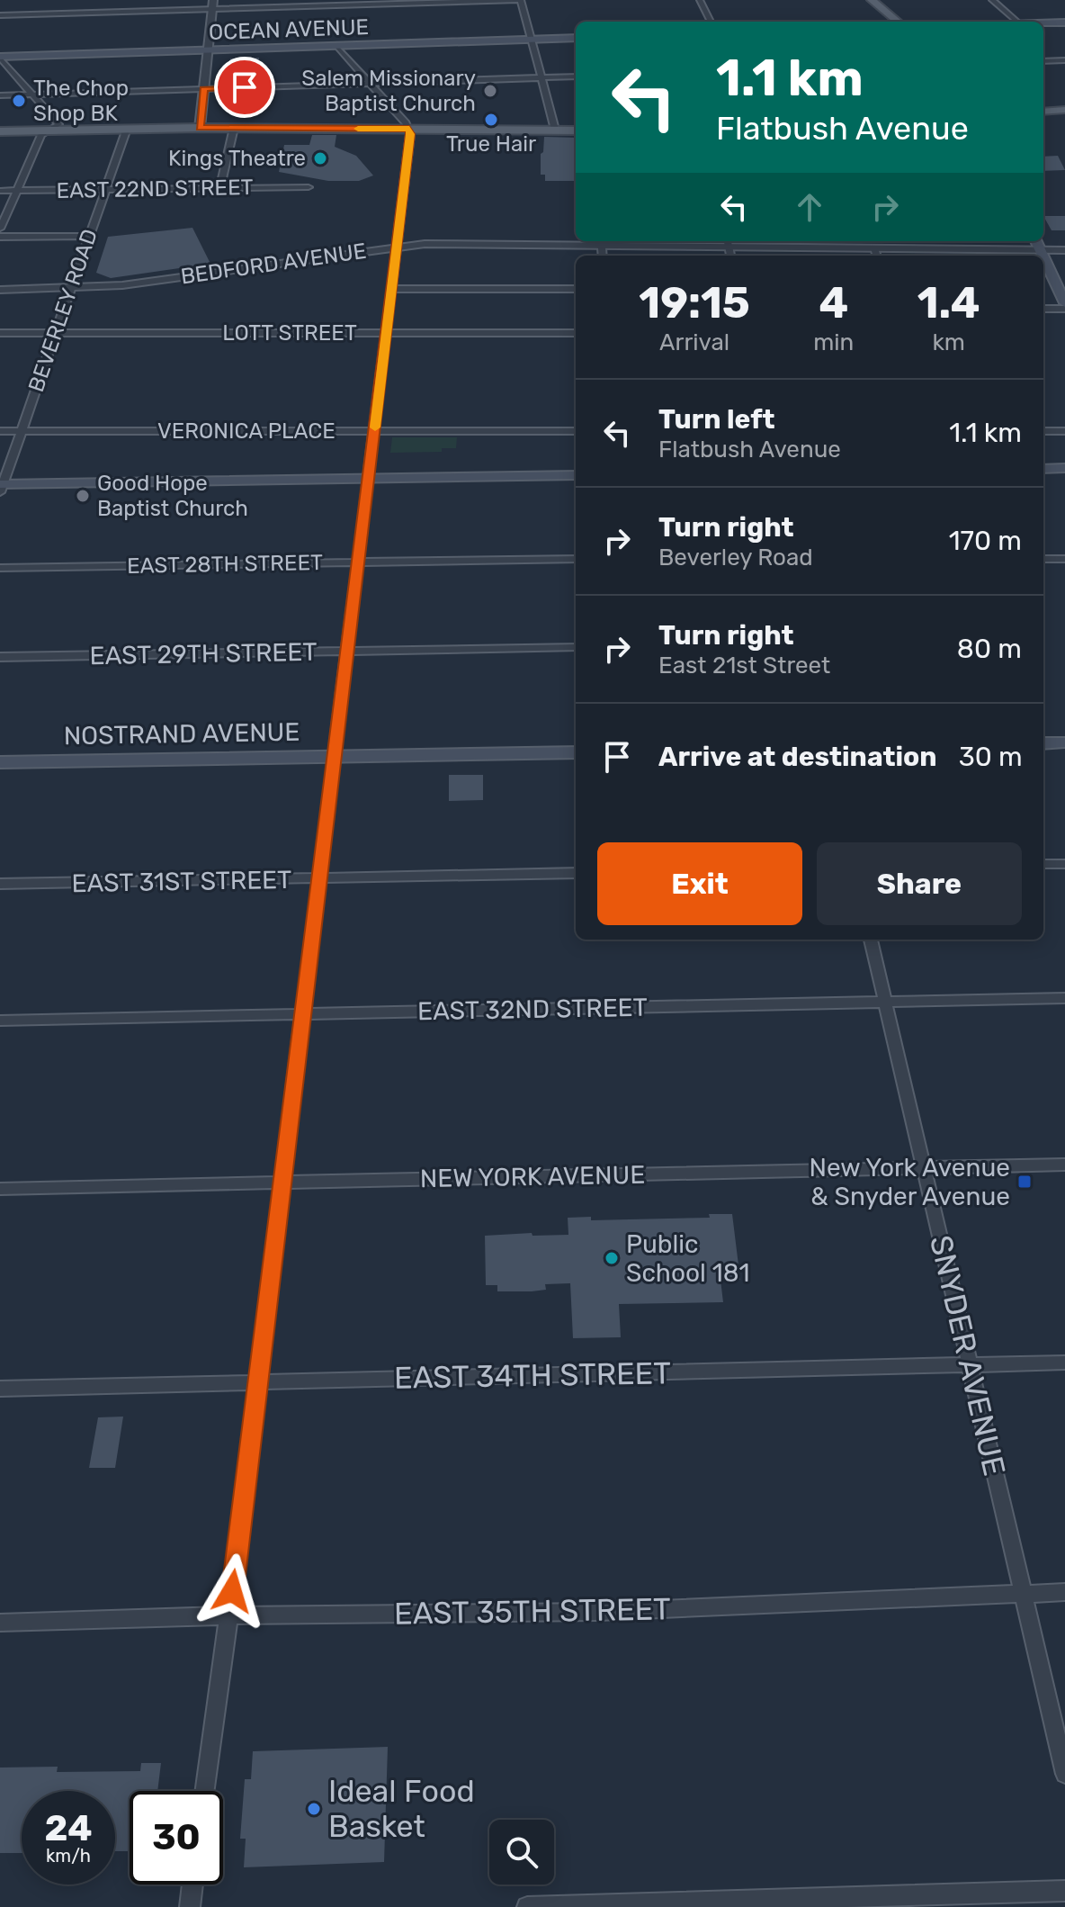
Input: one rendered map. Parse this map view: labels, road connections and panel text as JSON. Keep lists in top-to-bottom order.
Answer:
{
  "streets": {
    "main road": ["OCEAN AVENUE", "NOSTRAND AVENUE"],
    "street": [
      "EAST 22ND STREET",
      "BEDFORD AVENUE",
      "BEVERLEY ROAD",
      "LOTT STREET",
      "VERONICA PLACE",
      "EAST 28TH STREET",
      "EAST 29TH STREET",
      "EAST 31ST STREET",
      "EAST 32ND STREET",
      "NEW YORK AVENUE",
      "SNYDER AVENUE",
      "EAST 34TH STREET",
      "EAST 35TH STREET"
    ]
  },
  "crossings": [
    ["EAST 22ND STREET", "BEVERLEY ROAD"],
    ["BEDFORD AVENUE", "BEVERLEY ROAD"],
    ["BEVERLEY ROAD", "LOTT STREET"],
    ["BEVERLEY ROAD", "VERONICA PLACE"],
    ["EAST 32ND STREET", "SNYDER AVENUE"],
    ["NEW YORK AVENUE", "SNYDER AVENUE"],
    ["SNYDER AVENUE", "EAST 34TH STREET"],
    ["SNYDER AVENUE", "EAST 35TH STREET"]
  ],
  "places": {
    "other": [
      "Salem Missionary Baptist Church",
      "The Chop Shop BK",
      "True Hair",
      "Kings Theatre",
      "Good Hope Baptist Church",
      "Public School 181",
      "Ideal Food Basket"
    ],
    "transit": ["New York Avenue & Snyder Avenue"]
  },
  "page": {
    "turn": ["1.1 km", "Flatbush Avenue"],
    "eta": [
      "19:15",
      "Arrival",
      "4",
      "min",
      "1.4",
      "km"
    ],
    "list": [
      {
        "name": "Turn left",
        "note": "Flatbush Avenue",
        "value": "1.1 km"
      },
      {
        "name": "Turn right",
        "note": "Beverley Road",
        "value": "170 m"
      },
      {
        "name": "Turn right",
        "note": "East 21st Street",
        "value": "80 m"
      },
      {
        "name": "Arrive at destination",
        "value": "30 m"
      }
    ],
    "buttons": ["Exit", "Share"],
    "speed": "24 km/h",
    "limit": "30"
  }
}
